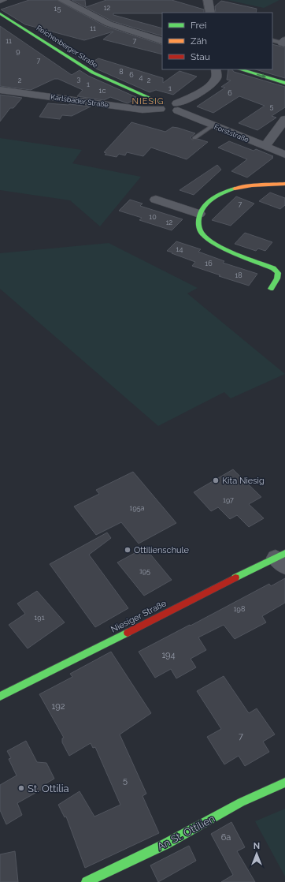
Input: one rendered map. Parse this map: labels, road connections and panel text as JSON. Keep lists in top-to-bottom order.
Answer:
{
  "streets": {
    "street": [
      "Reichenberger Straße",
      "Karlsbader Straße",
      "Forststraße",
      "Niesiger Straße",
      "An St. Ottilien"
    ]
  },
  "crossings": [
    ["Reichenberger Straße", "Karlsbader Straße"],
    ["Karlsbader Straße", "Forststraße"]
  ],
  "districts": ["NIESIG"],
  "places": ["Kita Niesig", "Ottilienschule", "St. Ottilia"],
  "house_numbers": [
    "12",
    "15",
    "11",
    "11",
    "7",
    "9",
    "7",
    "8",
    "6",
    "4",
    "3",
    "2",
    "2",
    "1",
    "1",
    "1c",
    "6",
    "5",
    "7",
    "10",
    "12",
    "14",
    "16",
    "18",
    "197",
    "195a",
    "195",
    "198",
    "191",
    "194",
    "192",
    "7",
    "5",
    "6a"
  ],
  "legend": ["Frei", "Zäh", "Stau"],
  "north": "top"
}
